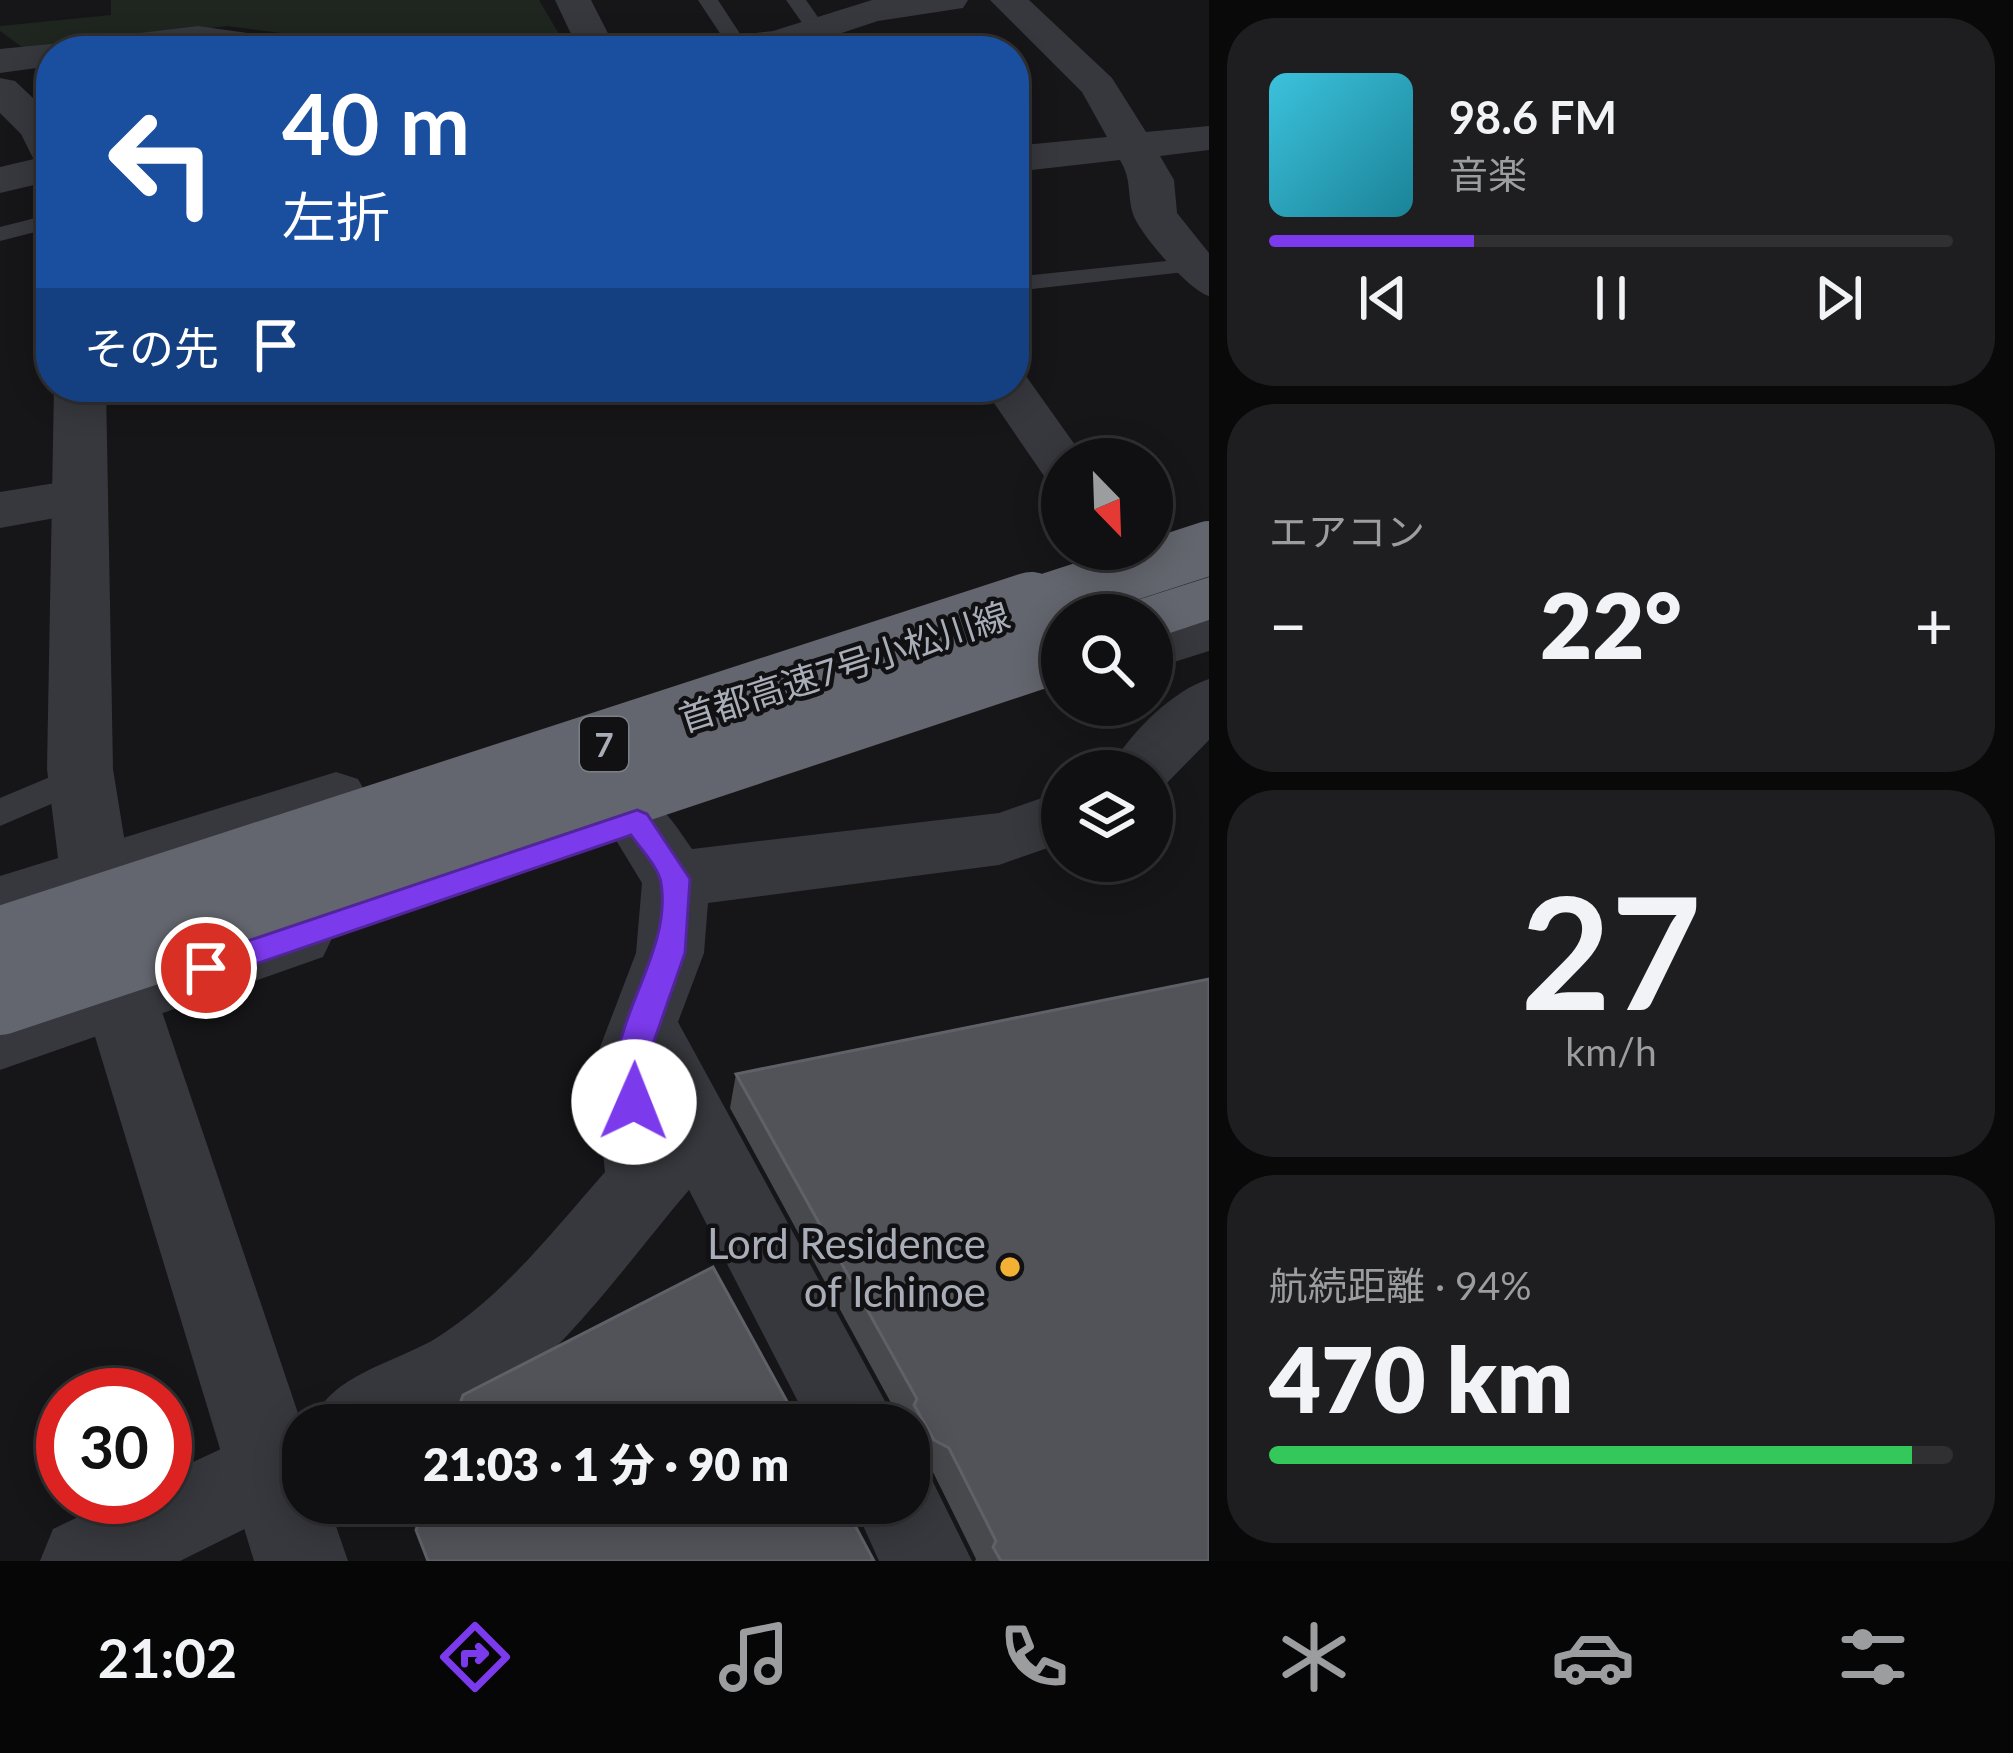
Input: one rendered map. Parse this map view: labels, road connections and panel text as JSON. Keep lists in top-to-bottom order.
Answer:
{
  "streets": {
    "highway": ["首都高速7号小松川線", "7"]
  },
  "places": ["Lord Residence of Ichinoe"],
  "north": "bottom right",
  "page": {
    "turn": ["40 m", "左折"],
    "song": ["98.6 FM", "音楽"],
    "then": "その先",
    "tile": [
      "エアコン",
      ["27", "km/h"],
      ["航続距離 · 94%", "470 km"]
    ],
    "heat": ["−", "22°", "+"],
    "limit": "30",
    "trip": "21:03 · 1 分 · 90 m",
    "tabs": "21:02"
  }
}
